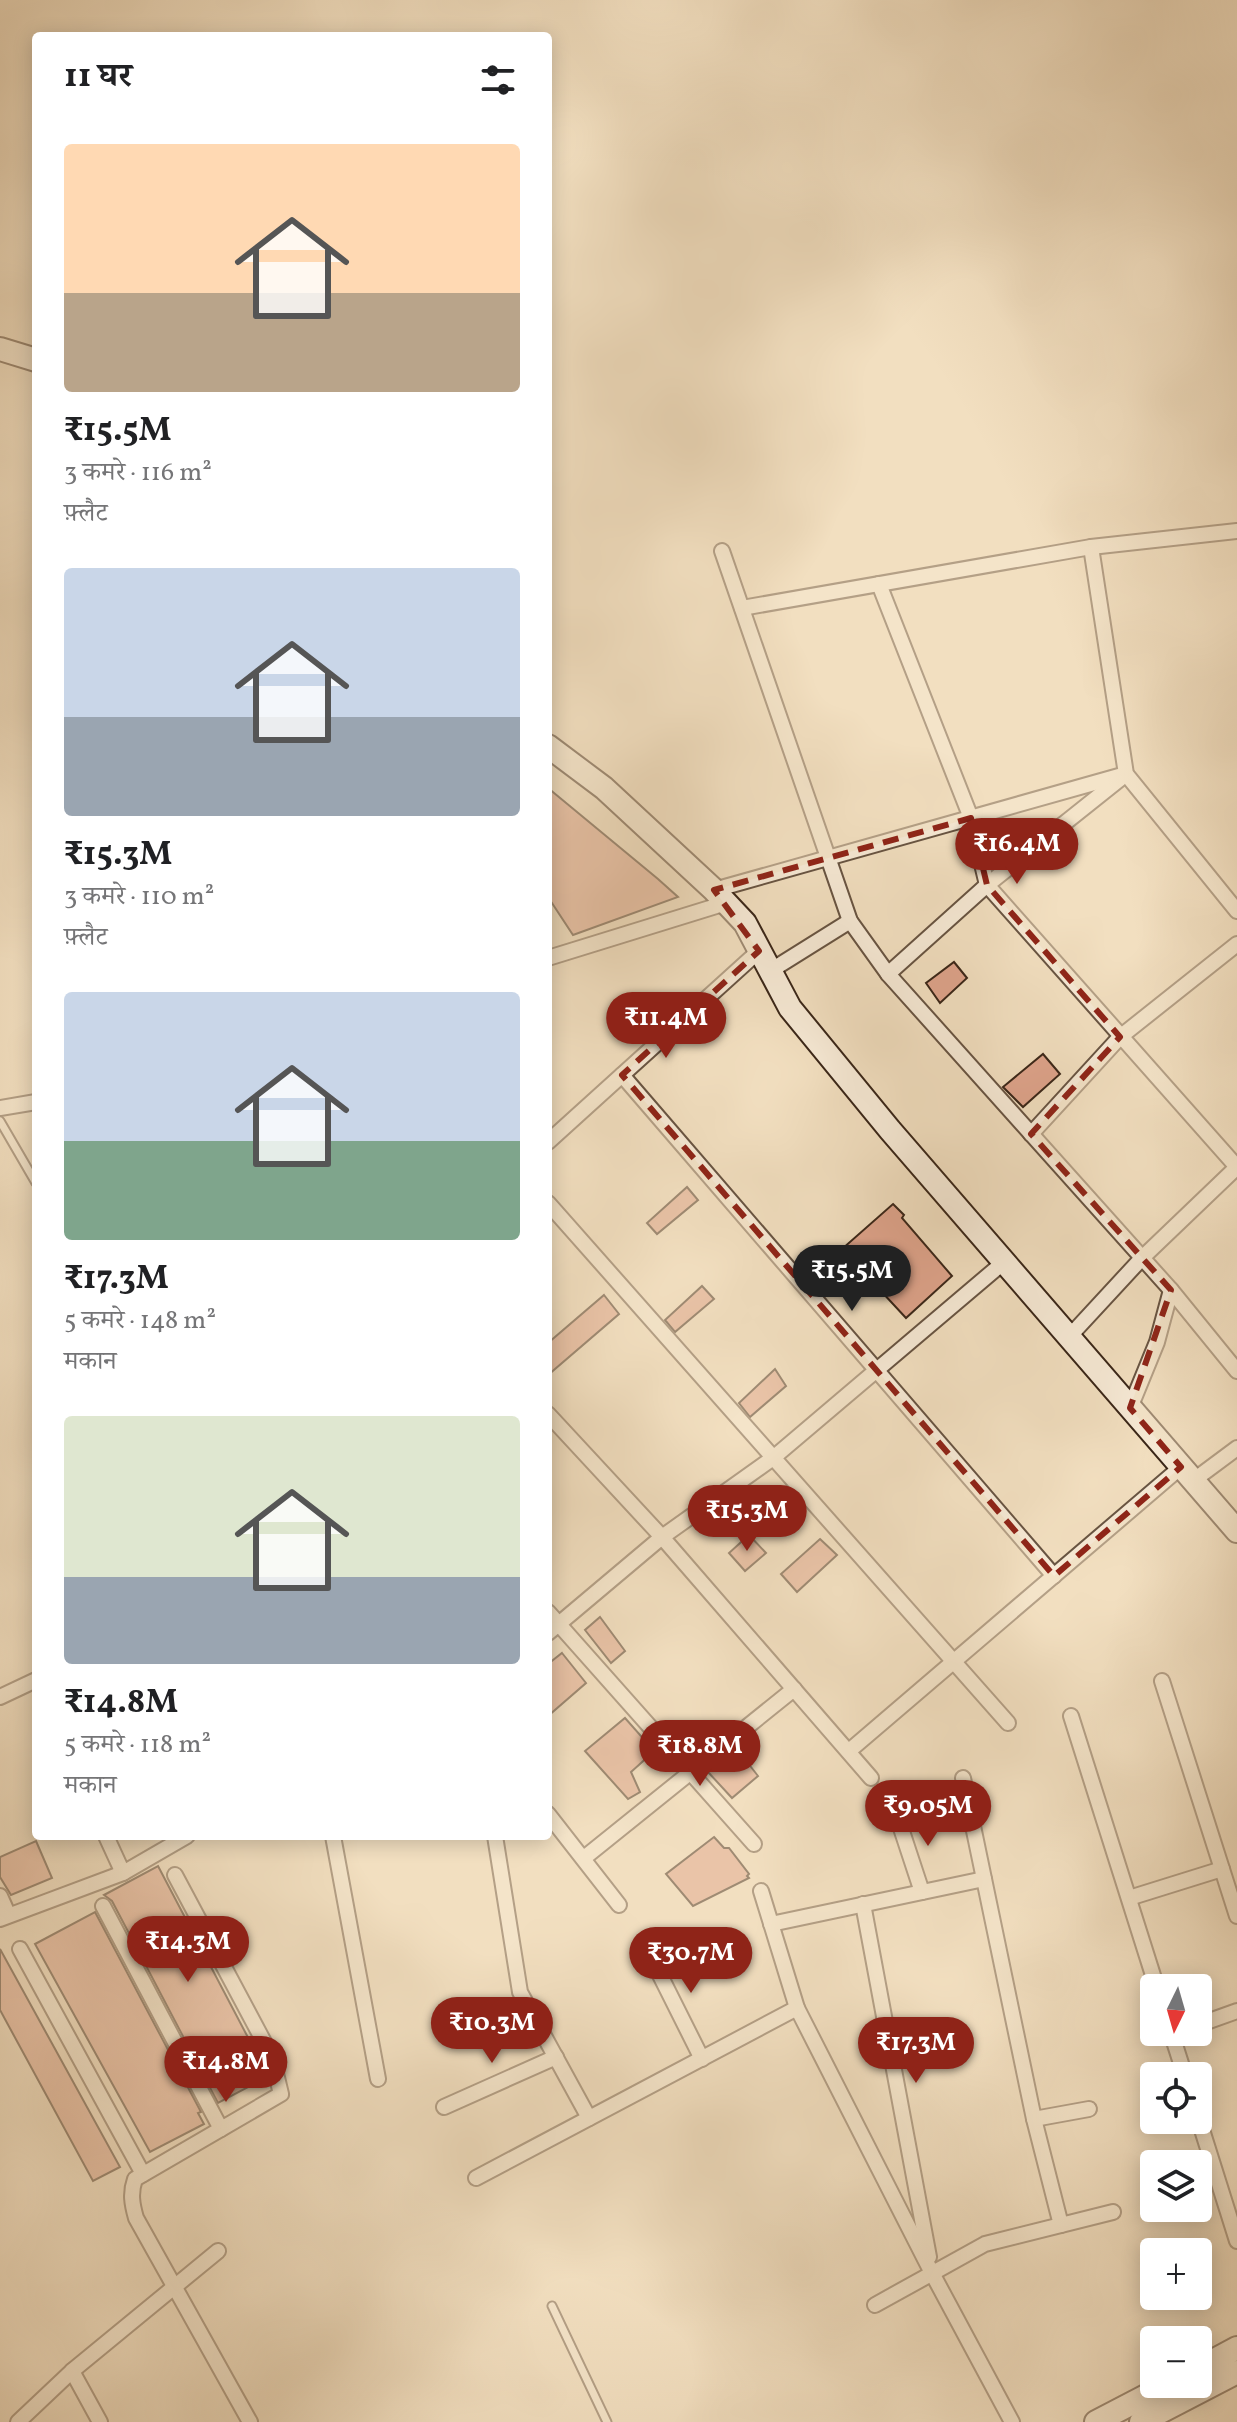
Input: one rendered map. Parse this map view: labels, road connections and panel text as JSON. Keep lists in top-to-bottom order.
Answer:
{
  "north": "bottom",
  "page": {
    "heading": "11 घर",
    "list": [
      {
        "name": "₹15.5M",
        "note": "3 कमरे · 116 m² · फ़्लैट"
      },
      {
        "name": "₹15.3M",
        "note": "3 कमरे · 110 m² · फ़्लैट"
      },
      {
        "name": "₹17.3M",
        "note": "5 कमरे · 148 m² · मकान"
      },
      {
        "name": "₹14.8M",
        "note": "5 कमरे · 118 m² · मकान"
      }
    ],
    "price": [
      "₹16.4M",
      "₹11.4M",
      "₹15.5M",
      "₹15.3M",
      "₹18.8M",
      "₹9.05M",
      "₹14.3M",
      "₹30.7M",
      "₹10.3M",
      "₹17.3M",
      "₹14.8M"
    ],
    "map_buttons": ["+", "−"]
  }
}
